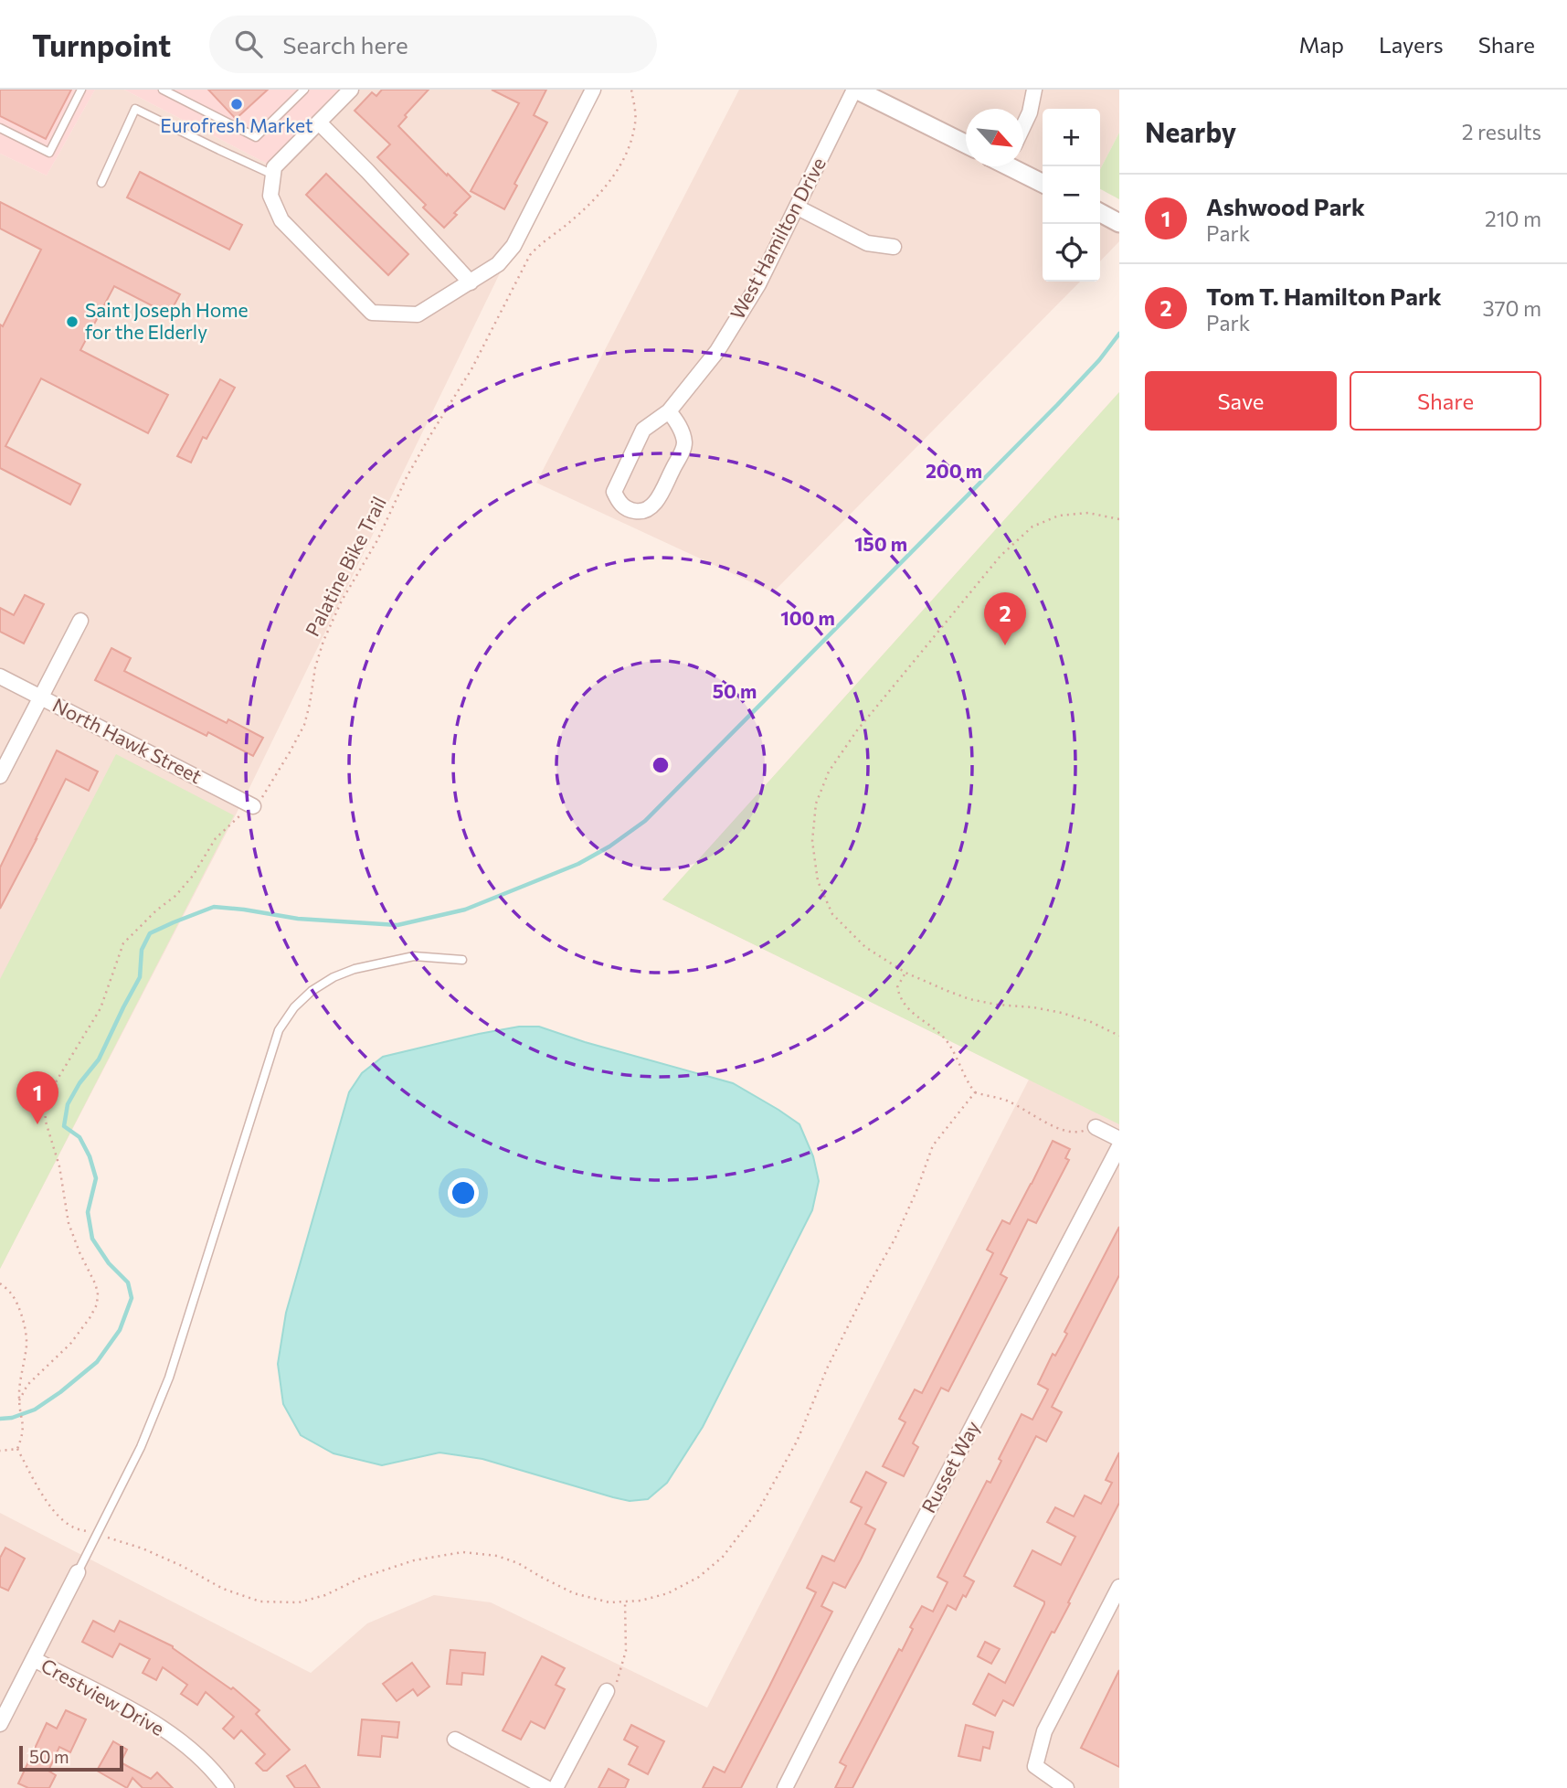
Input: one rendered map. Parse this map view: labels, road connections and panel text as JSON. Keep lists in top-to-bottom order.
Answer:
{
  "streets": {
    "street": [
      "West Hamilton Drive",
      "North Hawk Street",
      "Russet Way",
      "Crestview Drive"
    ],
    "path": ["Palatine Bike Trail"]
  },
  "crossings": [
    ["Palatine Bike Trail", "North Hawk Street"]
  ],
  "places": ["Eurofresh Market", "Saint Joseph Home for the Elderly"],
  "scale_bar": "50 m",
  "north": "bottom right",
  "page": {
    "header": "Turnpoint",
    "search": "Search here",
    "nav": ["Map", "Layers", "Share"],
    "heading": ["Nearby", "2 results"],
    "map_buttons": ["+", "−"],
    "list": [
      {
        "mark": "1",
        "name": "Ashwood Park",
        "note": "Park",
        "value": "210 m"
      },
      {
        "mark": "2",
        "name": "Tom T. Hamilton Park",
        "note": "Park",
        "value": "370 m"
      }
    ],
    "buttons": ["Save", "Share"],
    "pins": ["2", "1"],
    "scale": "50 m"
  },
  "rings": [
    "200 m",
    "150 m",
    "100 m",
    "50 m"
  ]
}
